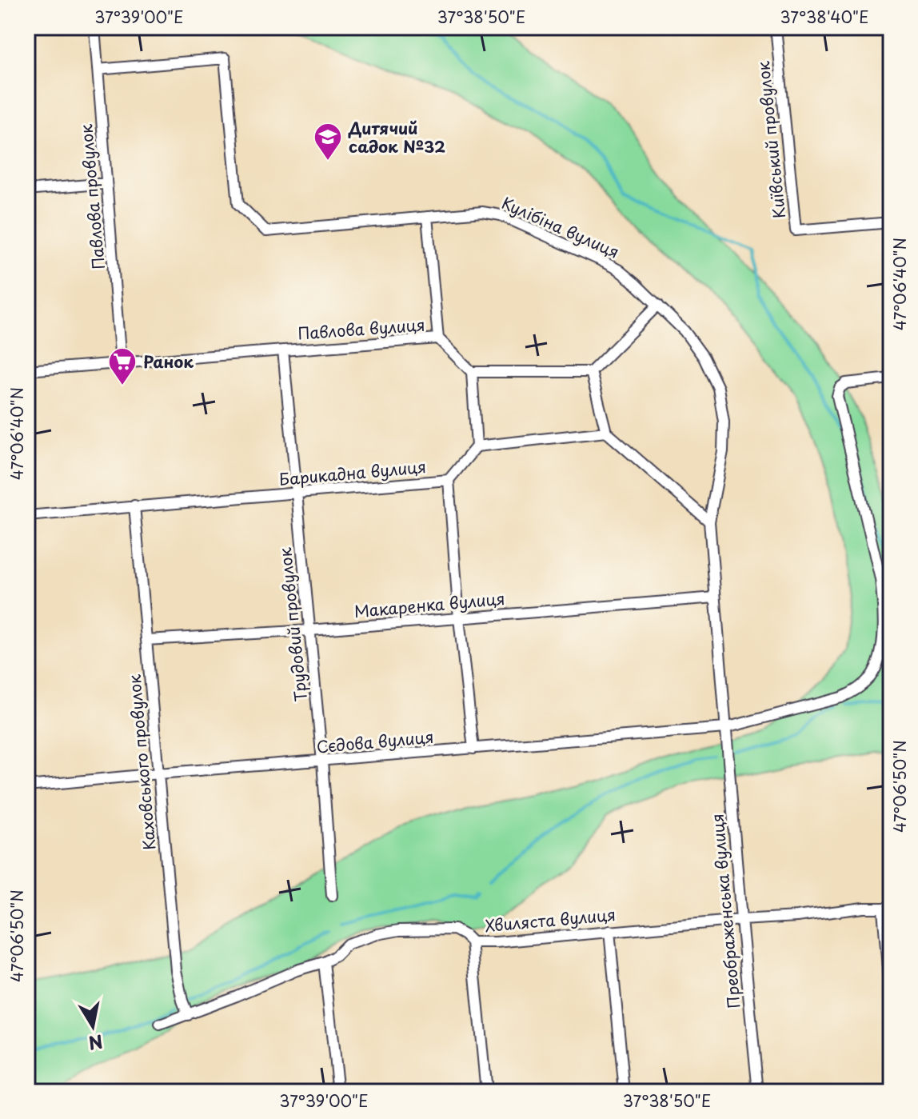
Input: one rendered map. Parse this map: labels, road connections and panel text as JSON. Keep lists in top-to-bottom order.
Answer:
{
  "streets": {
    "street": [
      "Київський провулок",
      "Павлова провулок",
      "Кулібіна вулиця",
      "Павлова вулиця",
      "Барикадна вулиця",
      "Макаренка вулиця",
      "Трудовий провулок",
      "Сєдова вулиця",
      "Каховського провулок",
      "Преображенська вулиця",
      "Хвиляста вулиця"
    ]
  },
  "crossings": [
    ["Павлова провулок", "Кулібіна вулиця"],
    ["Павлова провулок", "Павлова вулиця"],
    ["Кулібіна вулиця", "Макаренка вулиця"],
    ["Кулібіна вулиця", "Сєдова вулиця"],
    ["Кулібіна вулиця", "Преображенська вулиця"],
    ["Павлова вулиця", "Трудовий провулок"],
    ["Барикадна вулиця", "Трудовий провулок"],
    ["Барикадна вулиця", "Каховського провулок"],
    ["Макаренка вулиця", "Трудовий провулок"],
    ["Макаренка вулиця", "Каховського провулок"],
    ["Трудовий провулок", "Сєдова вулиця"],
    ["Сєдова вулиця", "Каховського провулок"],
    ["Сєдова вулиця", "Преображенська вулиця"],
    ["Каховського провулок", "Хвиляста вулиця"],
    ["Преображенська вулиця", "Хвиляста вулиця"]
  ],
  "places": {
    "school or university": ["Дитячий садок №32"],
    "supermarket": ["Ранок"]
  },
  "north": "bottom",
  "coordinates": [
    "37°39'00\"E",
    "37°38'50\"E",
    "37°38'40\"E",
    "47°06'40\"N",
    "47°06'50\"N"
  ]
}
